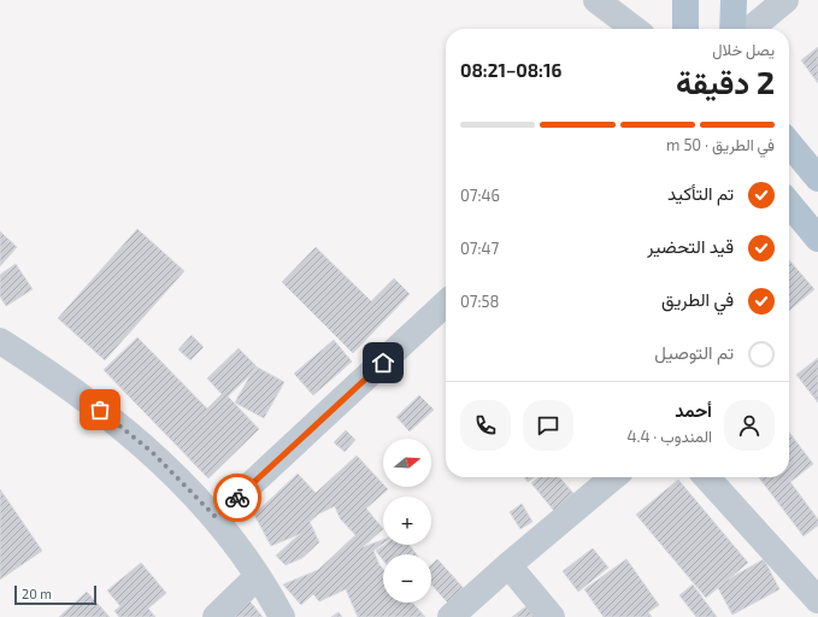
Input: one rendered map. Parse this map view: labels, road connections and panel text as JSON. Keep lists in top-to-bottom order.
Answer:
{
  "scale_bar": "20 m",
  "north": "right",
  "page": {
    "heading": ["2 دقيقة", "يصل خلال", "08:16–08:21"],
    "panel": ["أحمد", "المندوب · 4.4"],
    "bar": "في الطريق · 50 m",
    "list": [
      ["تم التأكيد", "07:46"],
      ["قيد التحضير", "07:47"],
      ["في الطريق", "07:58"],
      "تم التوصيل"
    ],
    "map_buttons": ["+", "−"],
    "scale": "20 m"
  }
}
